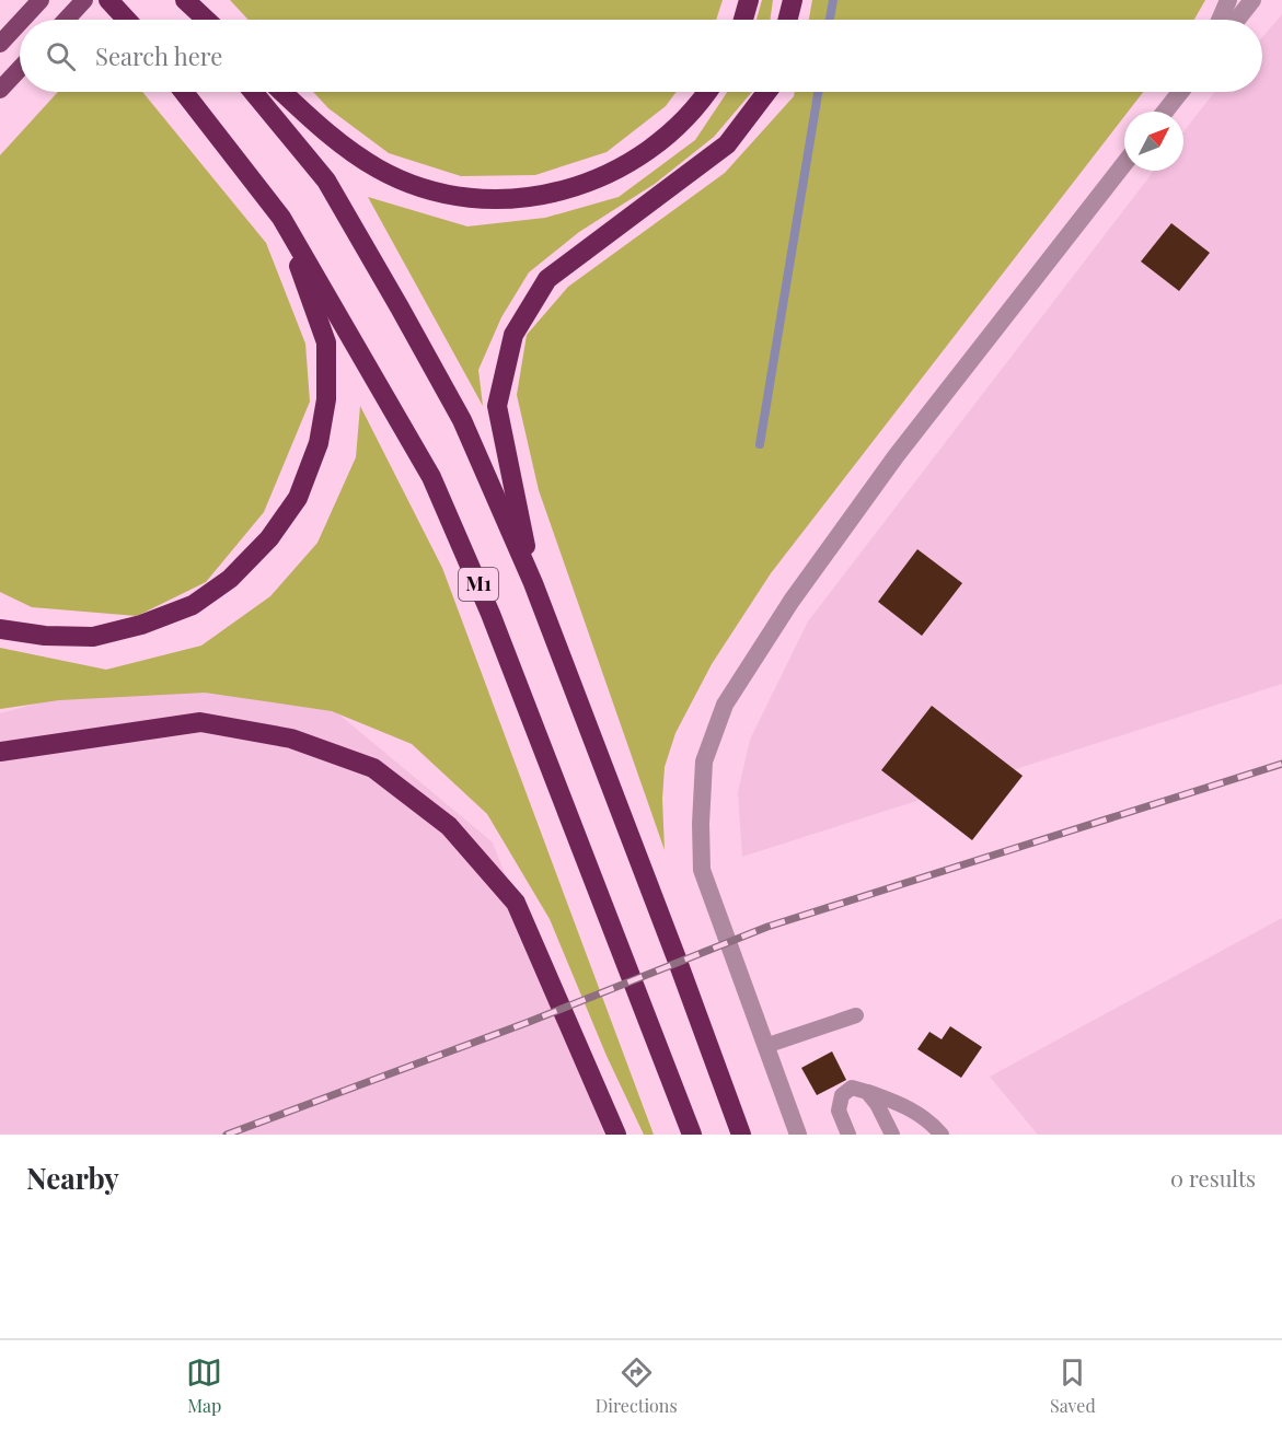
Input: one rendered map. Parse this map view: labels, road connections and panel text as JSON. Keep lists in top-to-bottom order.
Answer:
{
  "streets": {
    "highway": ["M1"]
  },
  "north": "top right",
  "page": {
    "search": "Search here",
    "heading": ["Nearby", "0 results"],
    "nav": ["Map", "Directions", "Saved"]
  }
}
